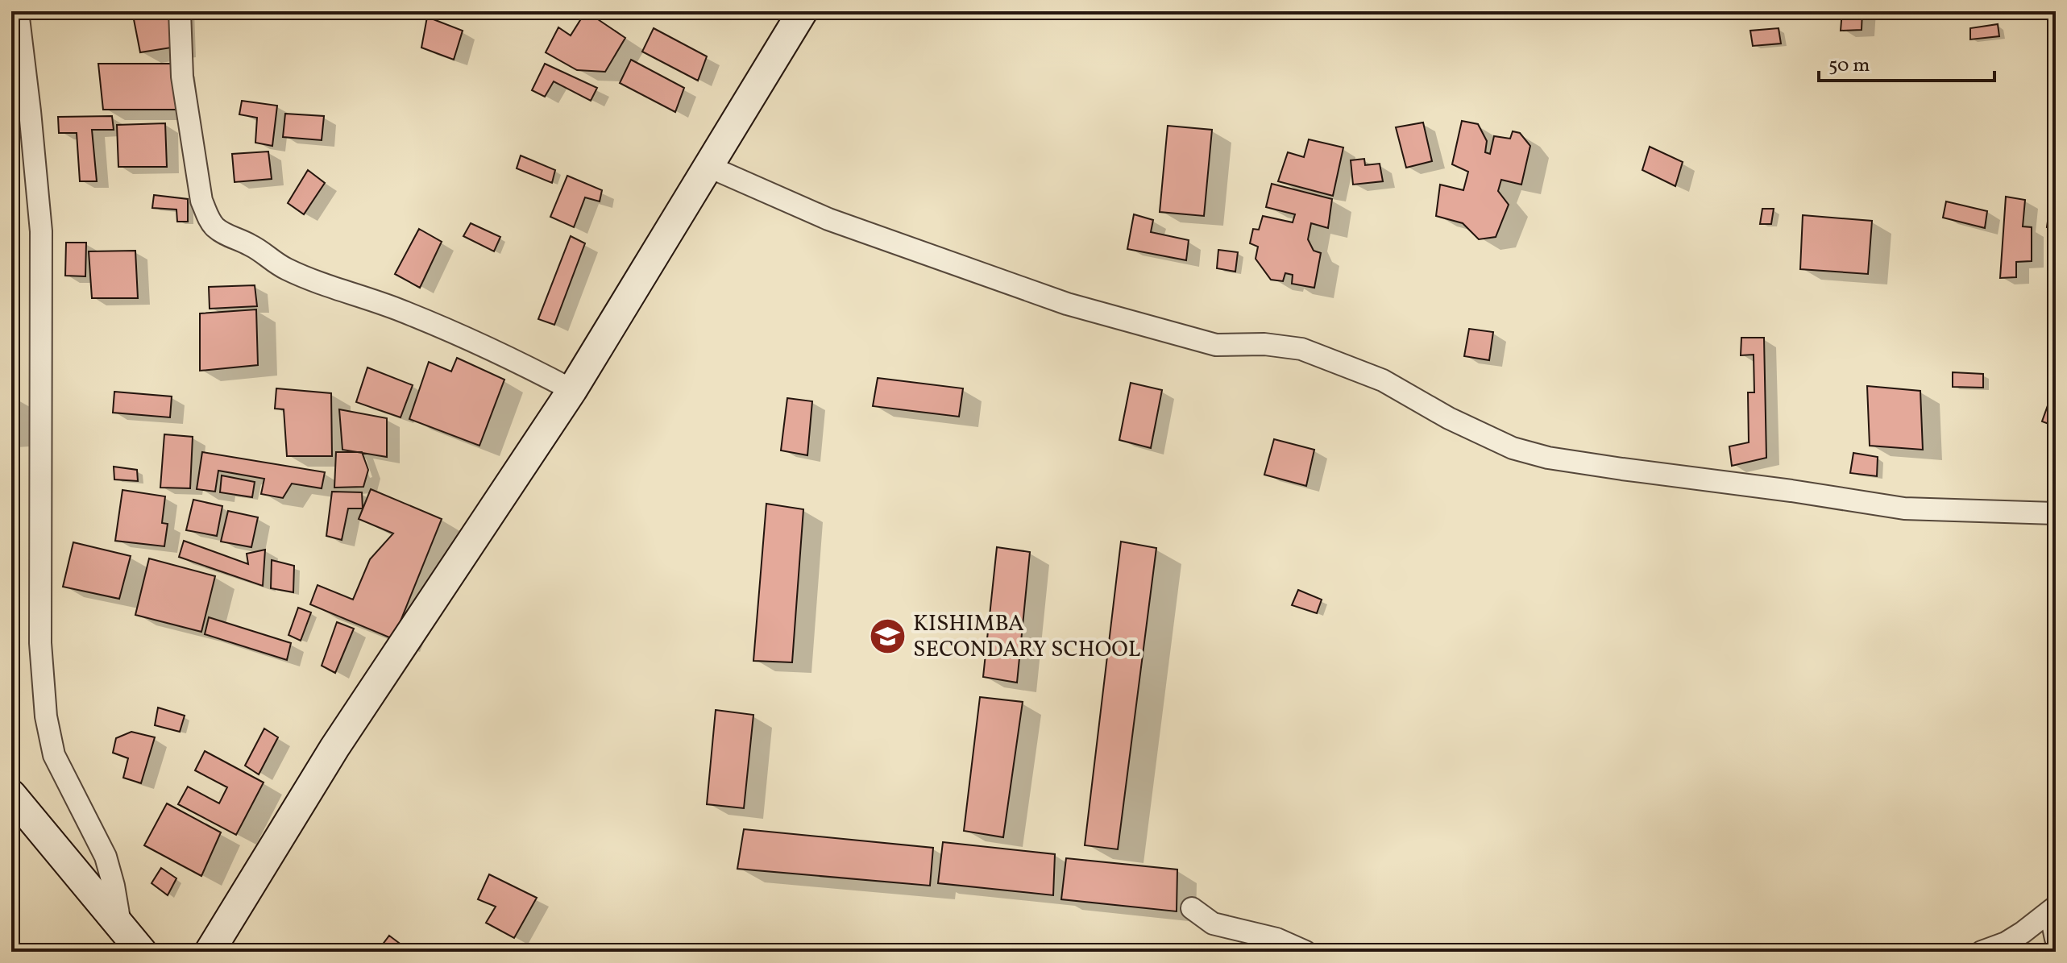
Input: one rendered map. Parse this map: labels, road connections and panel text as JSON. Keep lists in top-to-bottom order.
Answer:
{
  "places": {
    "school or university": ["KISHIMBA SECONDARY SCHOOL"]
  },
  "scale_bar": "50 m"
}
